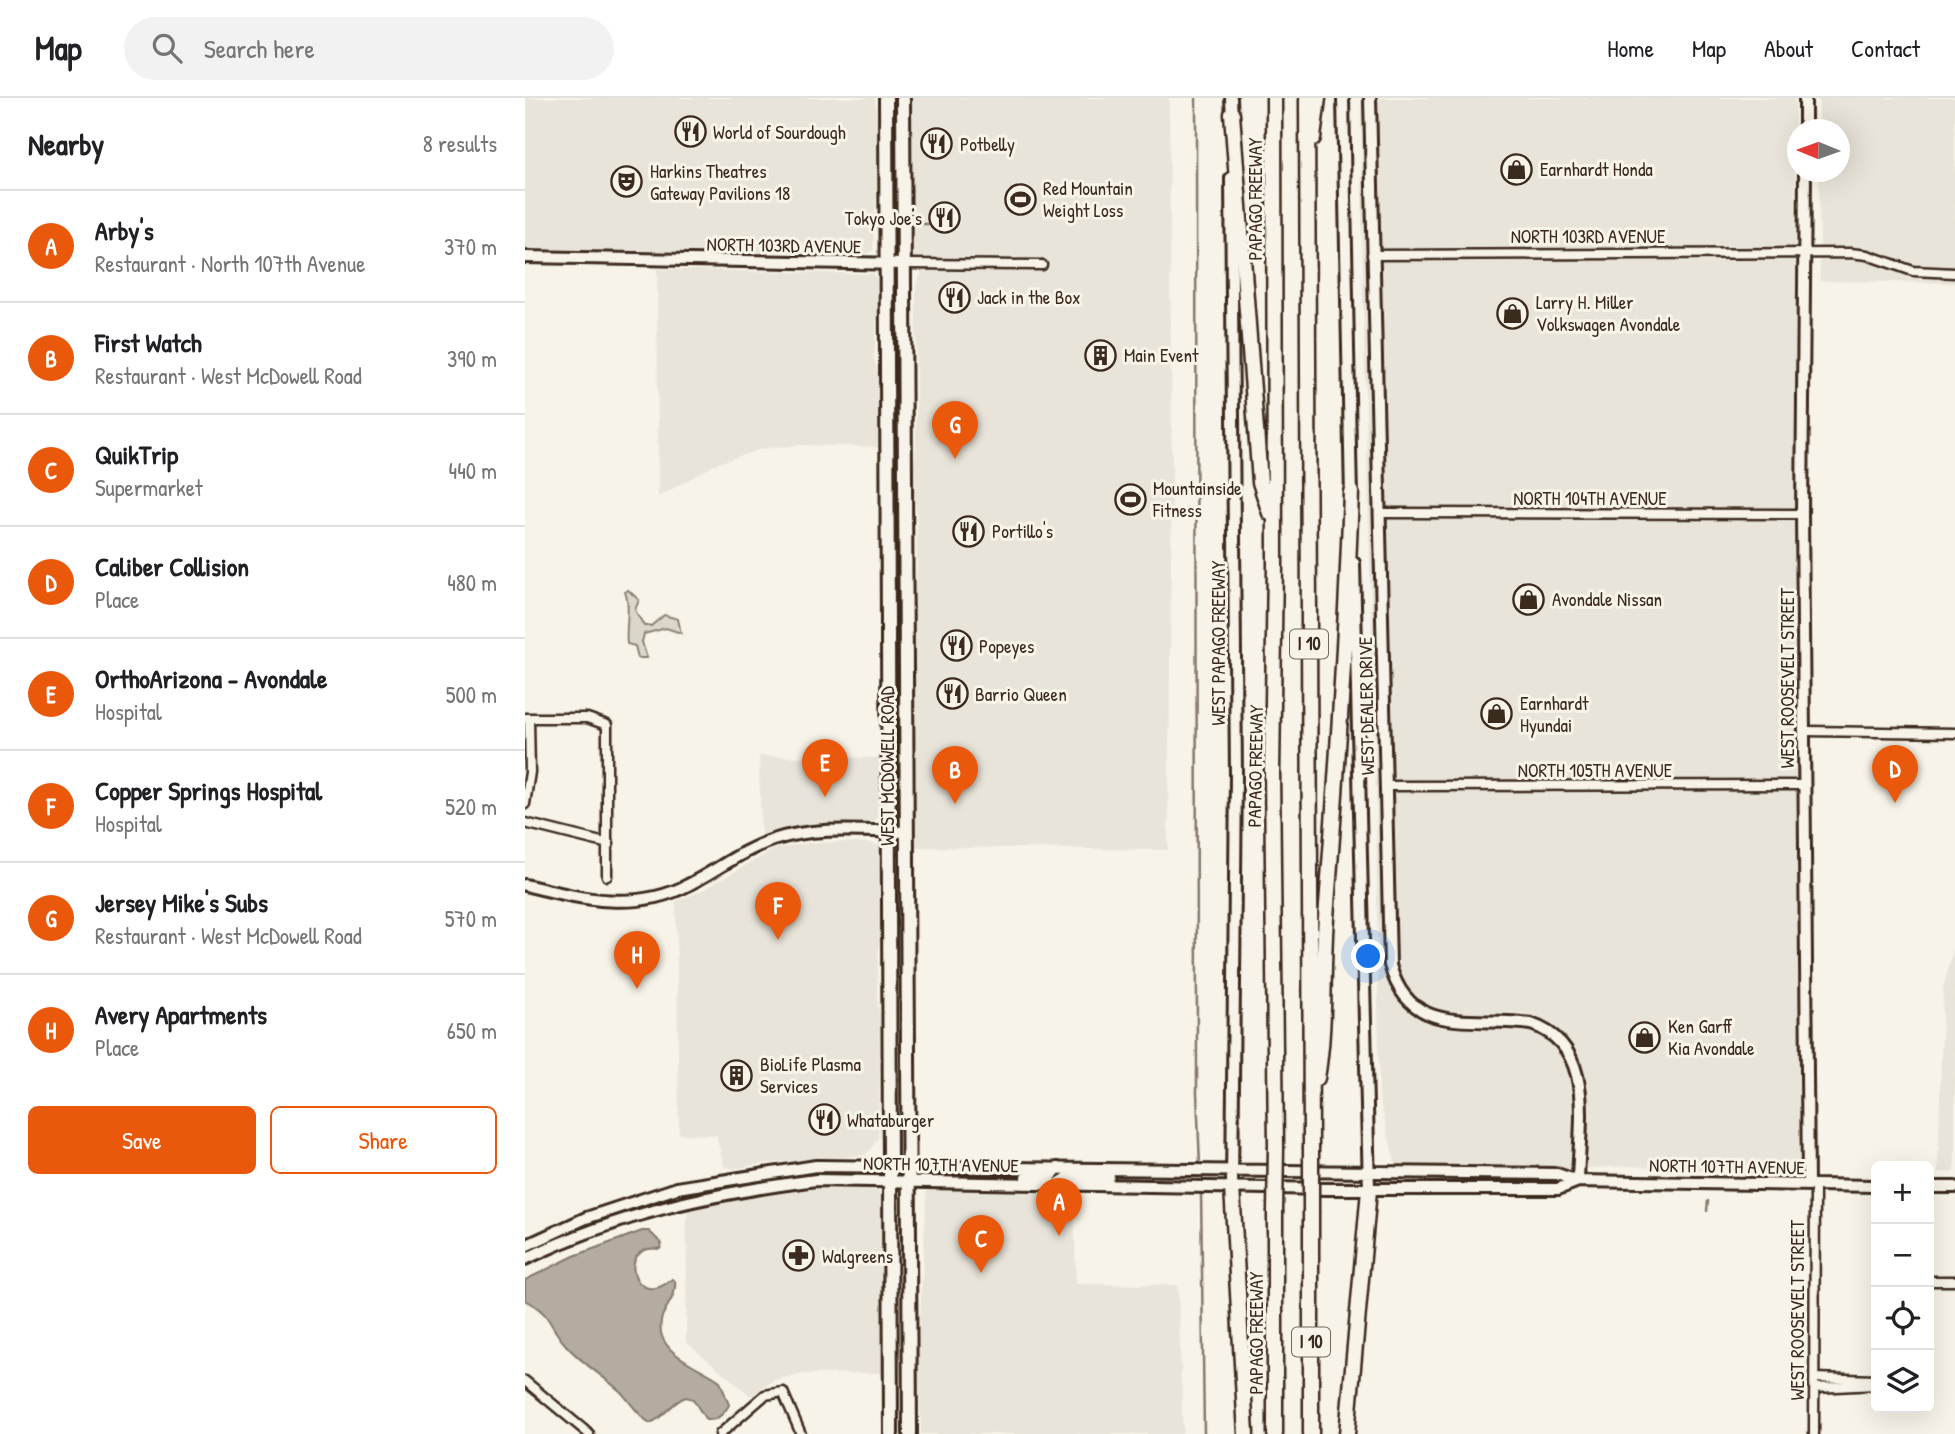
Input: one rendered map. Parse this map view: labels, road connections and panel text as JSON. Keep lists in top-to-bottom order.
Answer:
{
  "streets": {
    "highway": ["PAPAGO FREEWAY", "I 10"],
    "main road": [
      "NORTH 103RD AVENUE",
      "WEST PAPAGO FREEWAY",
      "WEST ROOSEVELT STREET",
      "WEST DEALER DRIVE",
      "WEST MCDOWELL ROAD",
      "NORTH 107TH AVENUE"
    ],
    "street": ["NORTH 104TH AVENUE", "NORTH 105TH AVENUE"]
  },
  "crossings": [
    ["NORTH 103RD AVENUE", "WEST ROOSEVELT STREET"],
    ["NORTH 103RD AVENUE", "WEST DEALER DRIVE"],
    ["NORTH 103RD AVENUE", "WEST MCDOWELL ROAD"],
    ["NORTH 104TH AVENUE", "WEST ROOSEVELT STREET"],
    ["NORTH 104TH AVENUE", "WEST DEALER DRIVE"],
    ["WEST PAPAGO FREEWAY", "NORTH 107TH AVENUE"],
    ["WEST ROOSEVELT STREET", "NORTH 105TH AVENUE"],
    ["WEST ROOSEVELT STREET", "NORTH 107TH AVENUE"],
    ["WEST DEALER DRIVE", "NORTH 105TH AVENUE"],
    ["WEST DEALER DRIVE", "NORTH 107TH AVENUE"],
    ["WEST MCDOWELL ROAD", "NORTH 107TH AVENUE"]
  ],
  "places": {
    "restaurant": [
      "World of Sourdough",
      "Potbelly",
      "Tokyo Joe's",
      "Jack in the Box",
      "Portillo's",
      "Popeyes",
      "Barrio Queen",
      "Whataburger"
    ],
    "shop": [
      "Earnhardt Honda",
      "Larry H. Miller Volkswagen Avondale",
      "Avondale Nissan",
      "Earnhardt Hyundai",
      "Ken Garff Kia Avondale"
    ],
    "theatre": ["Harkins Theatres Gateway Pavilions 18"],
    "sports": ["Red Mountain Weight Loss", "Mountainside Fitness"],
    "building": ["Main Event", "BioLife Plasma Services"],
    "pharmacy": ["Walgreens"]
  },
  "north": "left",
  "page": {
    "header": "Map",
    "search": "Search here",
    "nav": [
      "Home",
      "Map",
      "About",
      "Contact"
    ],
    "heading": ["Nearby", "8 results"],
    "list": [
      {
        "mark": "A",
        "name": "Arby's",
        "note": "Restaurant · North 107th Avenue",
        "value": "370 m"
      },
      {
        "mark": "B",
        "name": "First Watch",
        "note": "Restaurant · West McDowell Road",
        "value": "390 m"
      },
      {
        "mark": "C",
        "name": "QuikTrip",
        "note": "Supermarket",
        "value": "440 m"
      },
      {
        "mark": "D",
        "name": "Caliber Collision",
        "note": "Place",
        "value": "480 m"
      },
      {
        "mark": "E",
        "name": "OrthoArizona - Avondale",
        "note": "Hospital",
        "value": "500 m"
      },
      {
        "mark": "F",
        "name": "Copper Springs Hospital",
        "note": "Hospital",
        "value": "520 m"
      },
      {
        "mark": "G",
        "name": "Jersey Mike's Subs",
        "note": "Restaurant · West McDowell Road",
        "value": "570 m"
      },
      {
        "mark": "H",
        "name": "Avery Apartments",
        "note": "Place",
        "value": "650 m"
      }
    ],
    "pins": [
      "G",
      "E",
      "D",
      "B",
      "F",
      "H",
      "A",
      "C"
    ],
    "buttons": ["Save", "Share"],
    "map_buttons": ["+", "−"]
  }
}
